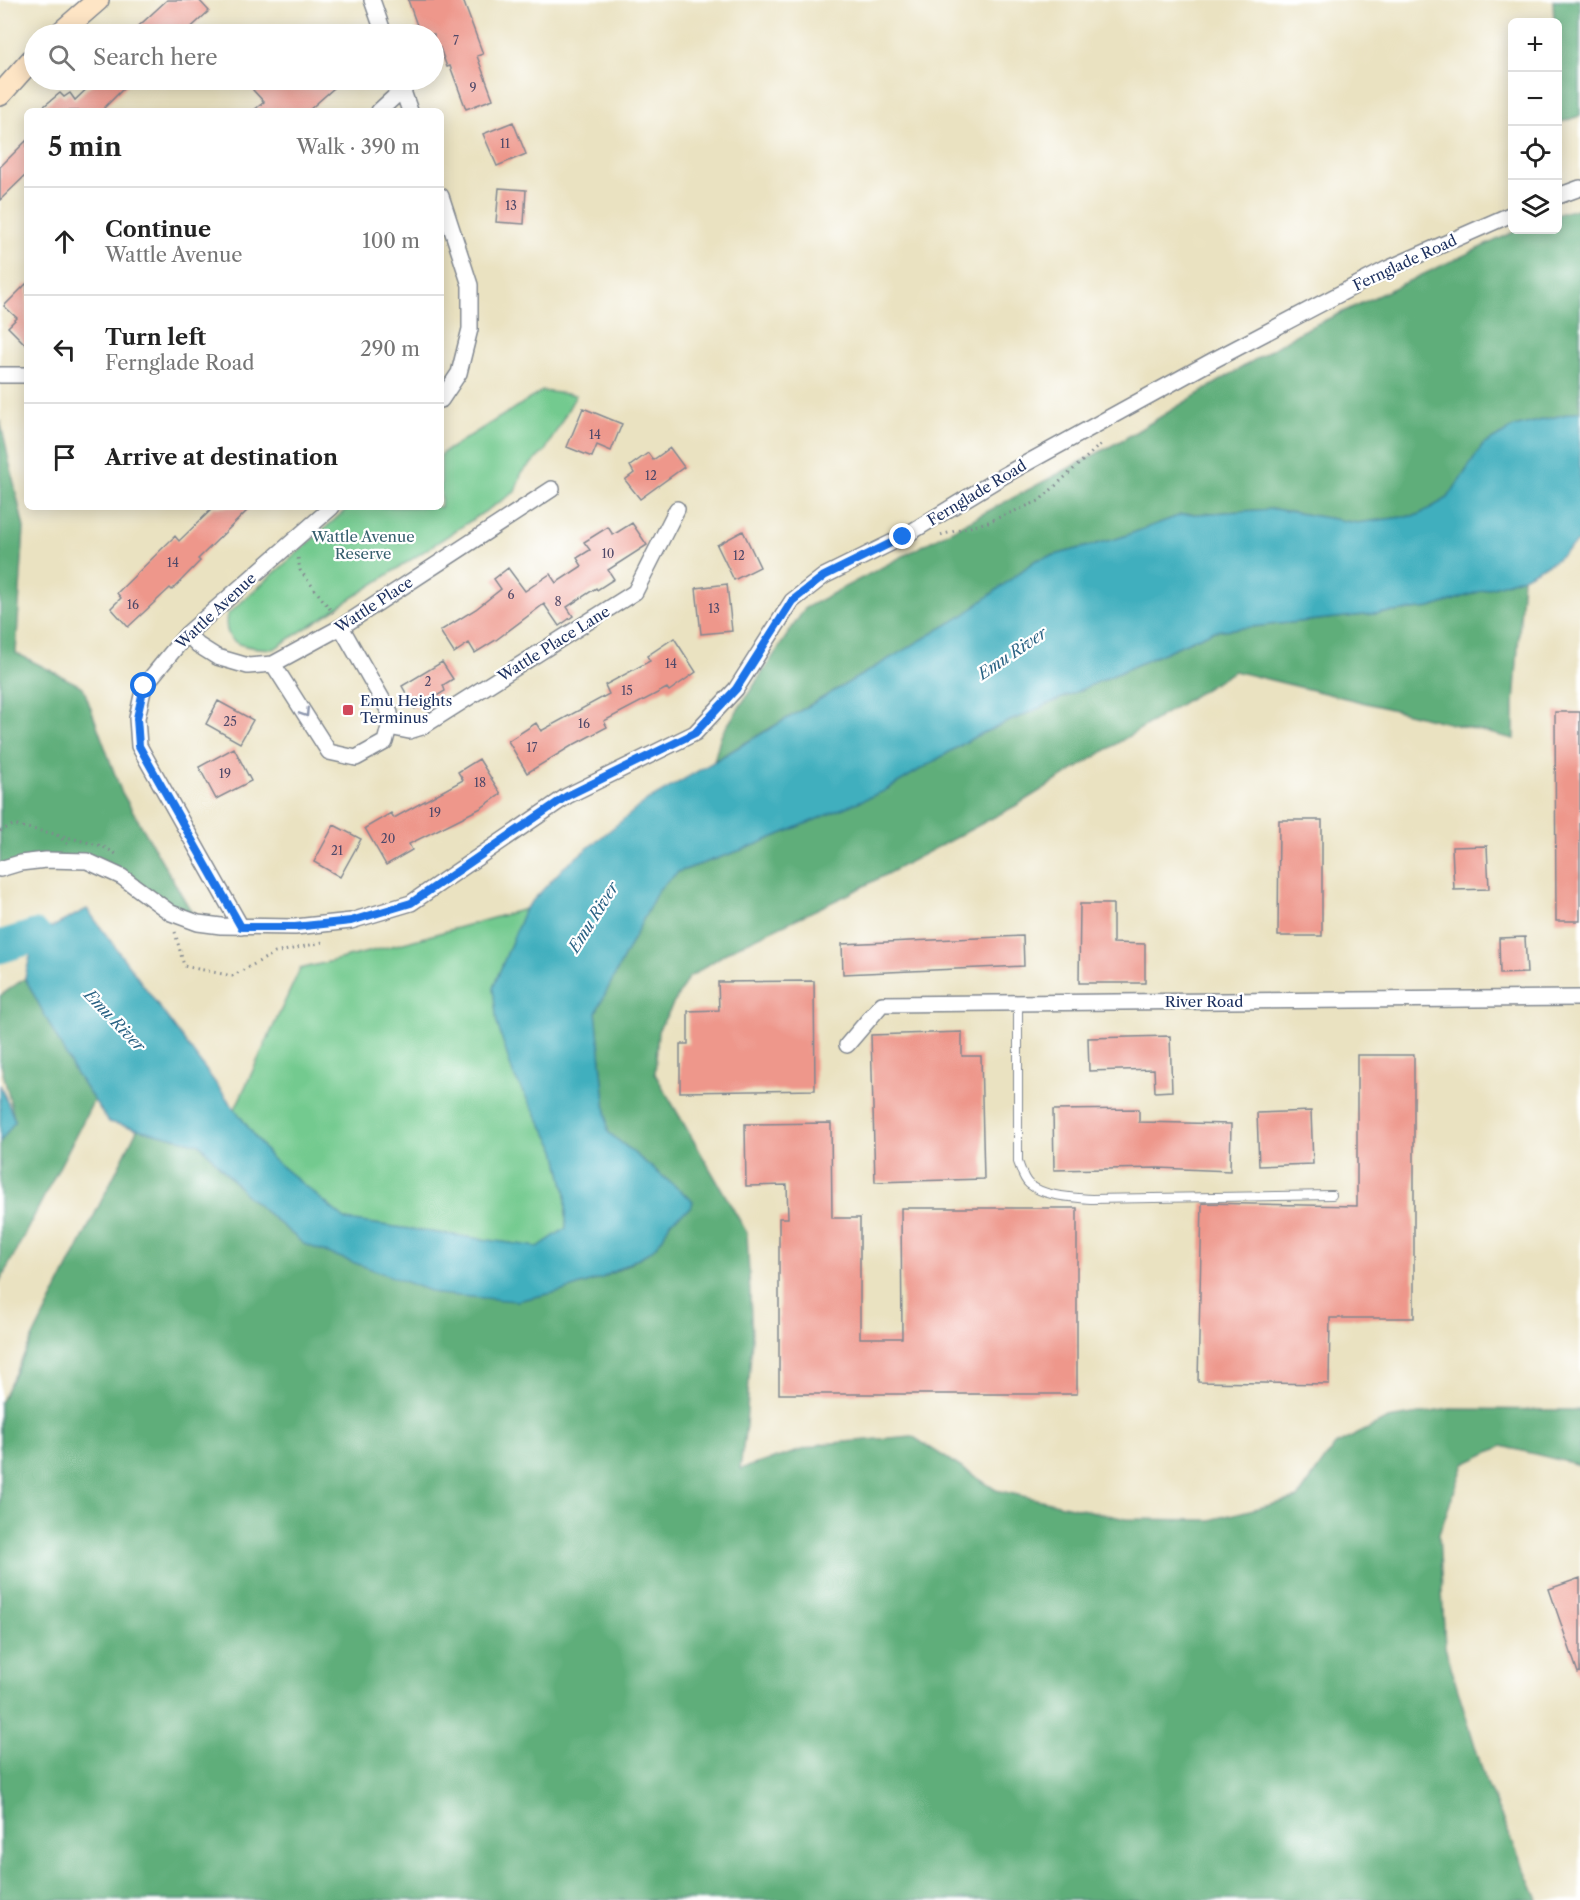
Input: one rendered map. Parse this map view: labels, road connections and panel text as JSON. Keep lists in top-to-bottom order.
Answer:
{
  "streets": {
    "street": [
      "Fernglade Road",
      "Wattle Place",
      "Wattle Avenue",
      "Wattle Place Lane",
      "River Road"
    ]
  },
  "crossings": [
    ["Fernglade Road", "Wattle Avenue"],
    ["Wattle Place", "Wattle Avenue"]
  ],
  "water": ["Emu River"],
  "parks": ["Wattle Avenue Reserve"],
  "places": {
    "transit": ["Emu Heights Terminus"]
  },
  "house_numbers": [
    "7",
    "9",
    "11",
    "13",
    "14",
    "12",
    "10",
    "12",
    "14",
    "6",
    "8",
    "16",
    "13",
    "14",
    "2",
    "15",
    "25",
    "16",
    "17",
    "19",
    "18",
    "19",
    "20",
    "21"
  ],
  "page": {
    "map_buttons": ["+", "−"],
    "search": "Search here",
    "heading": ["5 min", "Walk · 390 m"],
    "list": [
      ["Continue", "Wattle Avenue", "100 m"],
      ["Turn left", "Fernglade Road", "290 m"],
      "Arrive at destination"
    ]
  }
}
